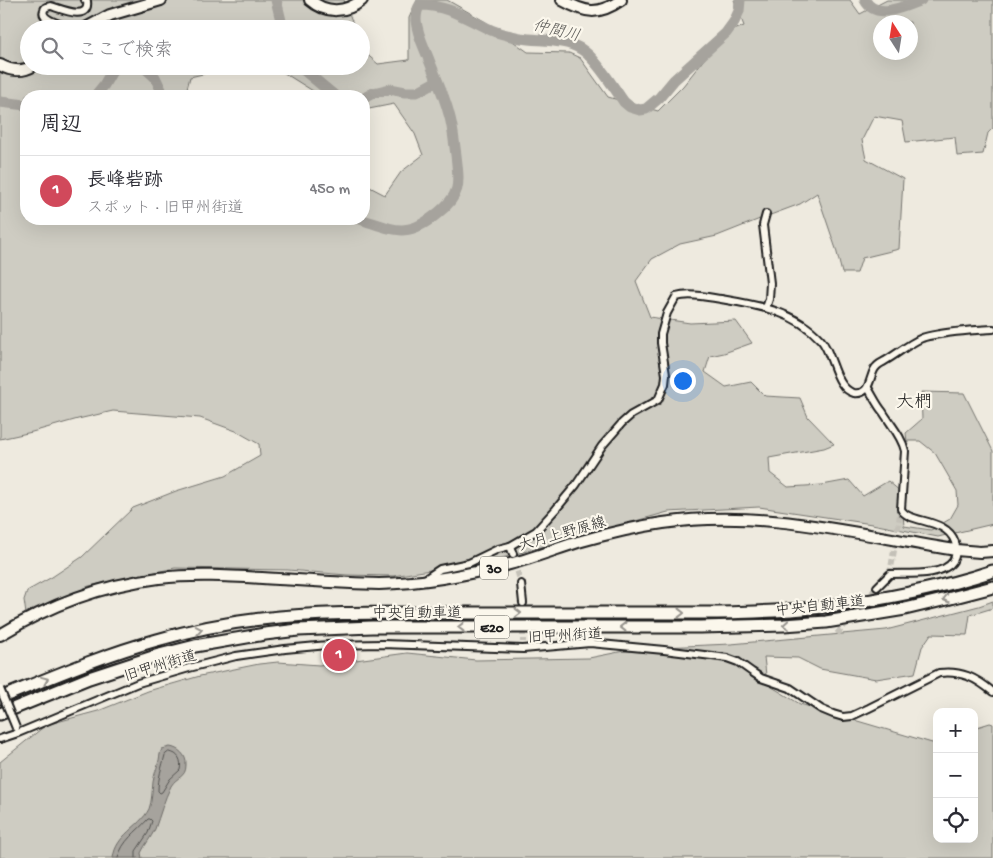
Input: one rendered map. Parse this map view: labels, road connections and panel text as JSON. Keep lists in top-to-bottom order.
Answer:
{
  "streets": {
    "highway": ["中央自動車道", "E20"],
    "main road": ["大月上野原線", "30"],
    "street": ["旧甲州街道"]
  },
  "districts": ["大椚"],
  "water": ["仲間川"],
  "north": "top",
  "page": {
    "search": "ここで検索",
    "heading": "周辺",
    "list": [
      {
        "mark": "1",
        "name": "長峰砦跡",
        "note": "スポット · 旧甲州街道",
        "value": "450 m"
      }
    ],
    "pins": "1",
    "map_buttons": ["+", "−"]
  }
}
